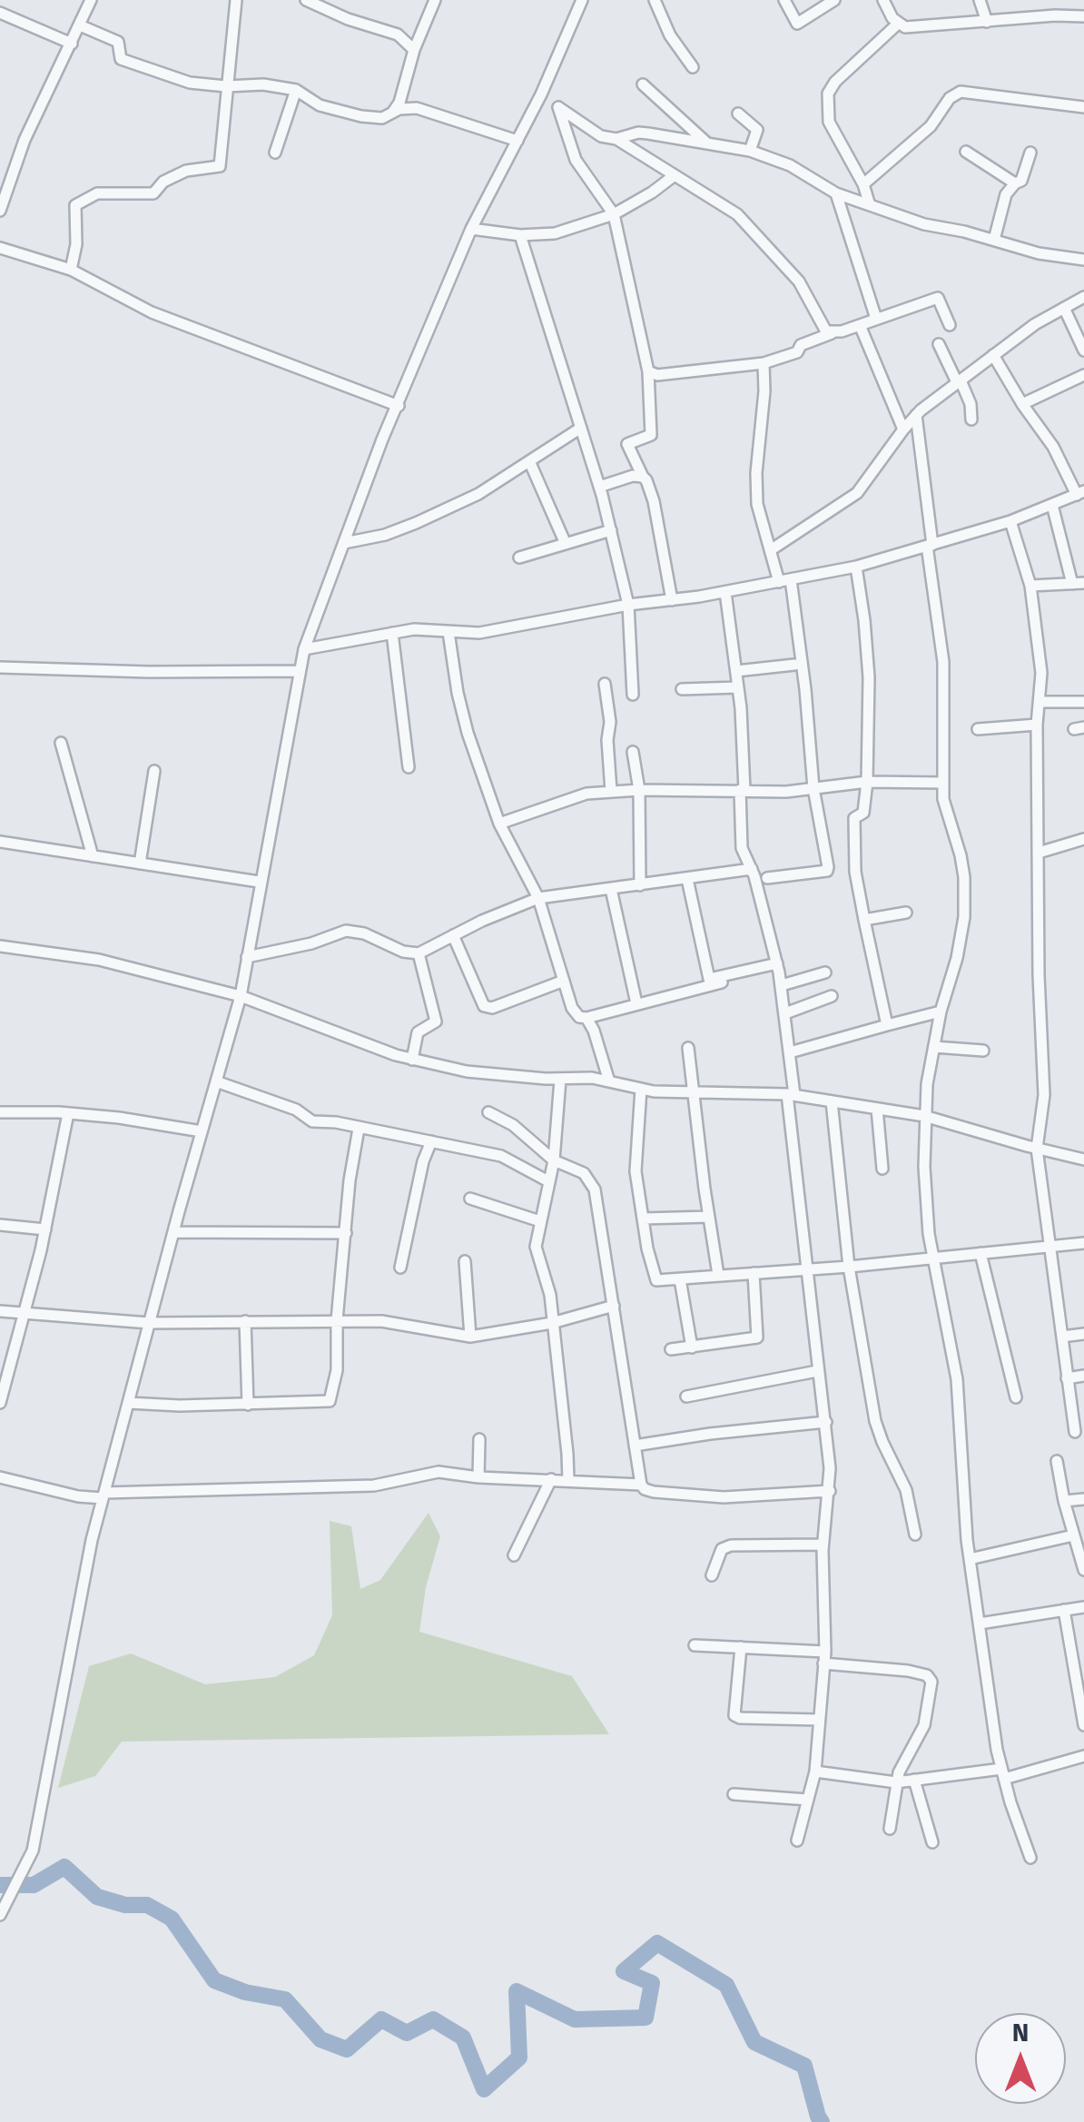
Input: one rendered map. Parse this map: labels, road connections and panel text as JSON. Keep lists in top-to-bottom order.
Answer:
{
  "north": "top"
}
